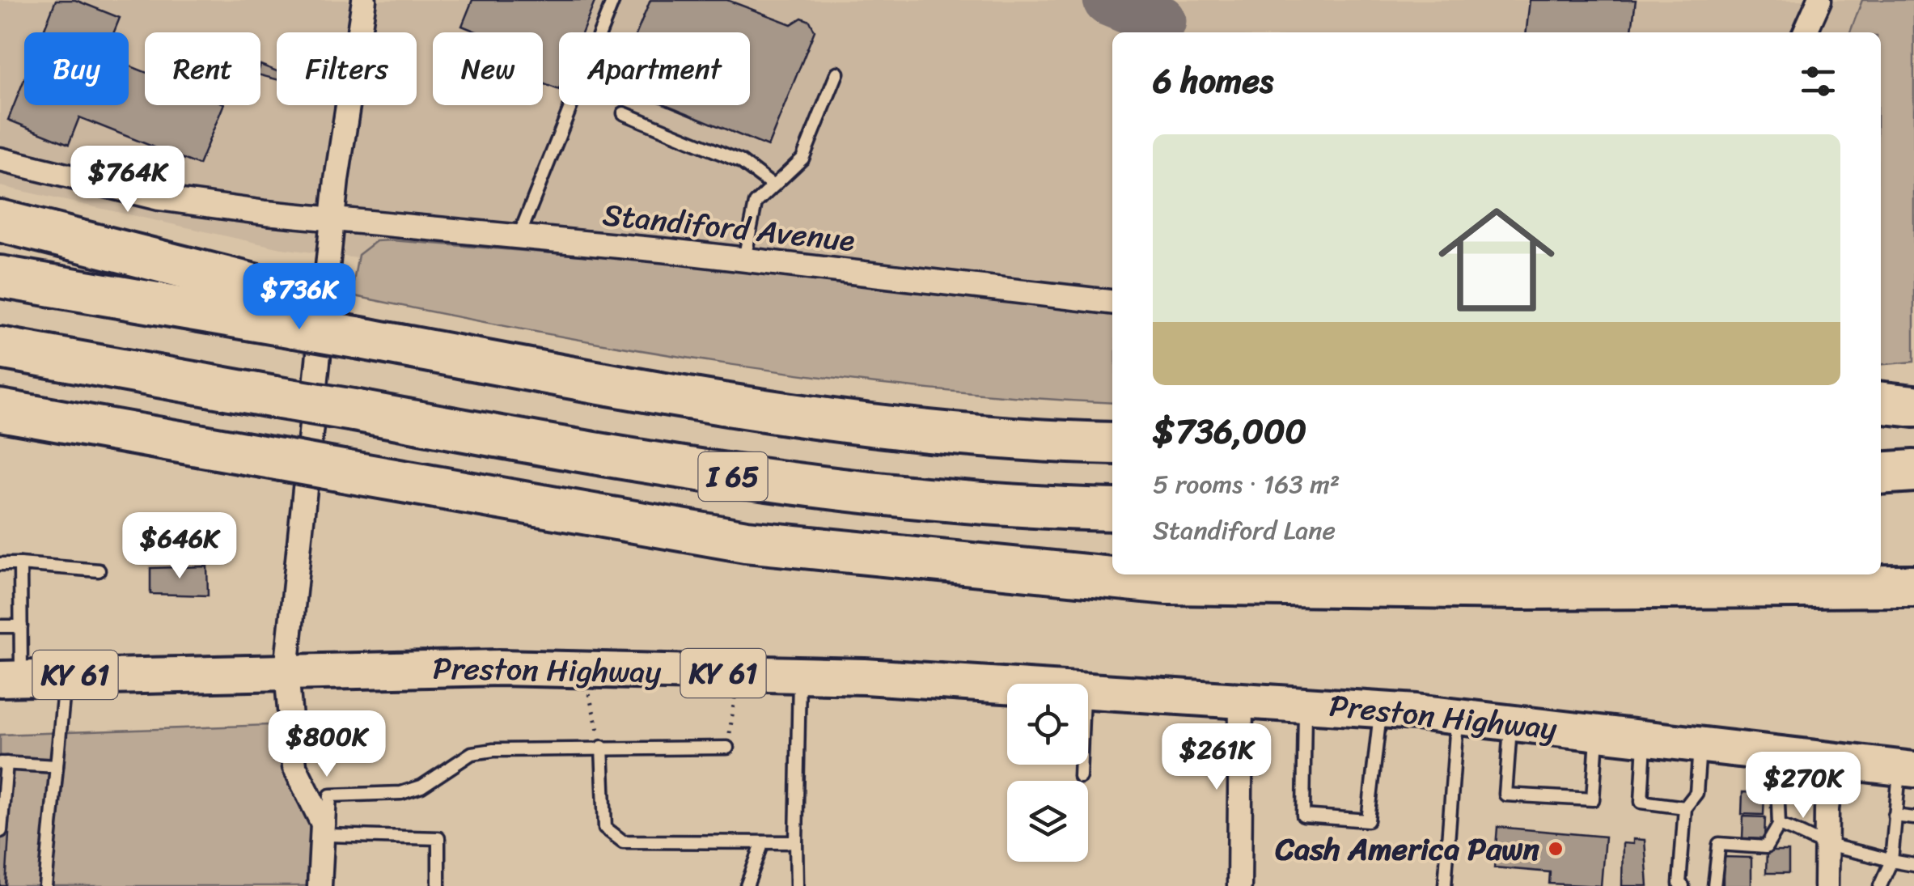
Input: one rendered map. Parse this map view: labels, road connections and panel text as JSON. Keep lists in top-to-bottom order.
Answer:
{
  "streets": {
    "highway": ["I 65"],
    "main road": ["Preston Highway", "KY 61"],
    "street": ["Standiford Avenue"]
  },
  "places": ["Cash America Pawn"],
  "page": {
    "chip": [
      "Buy",
      "Rent",
      "Filters",
      "New",
      "Apartment"
    ],
    "heading": "6 homes",
    "list": [
      {
        "name": "$736,000",
        "note": "5 rooms · 163 m² · Standiford Lane"
      }
    ],
    "price": [
      "$764K",
      "$736K",
      "$646K",
      "$800K",
      "$261K",
      "$270K"
    ]
  }
}
